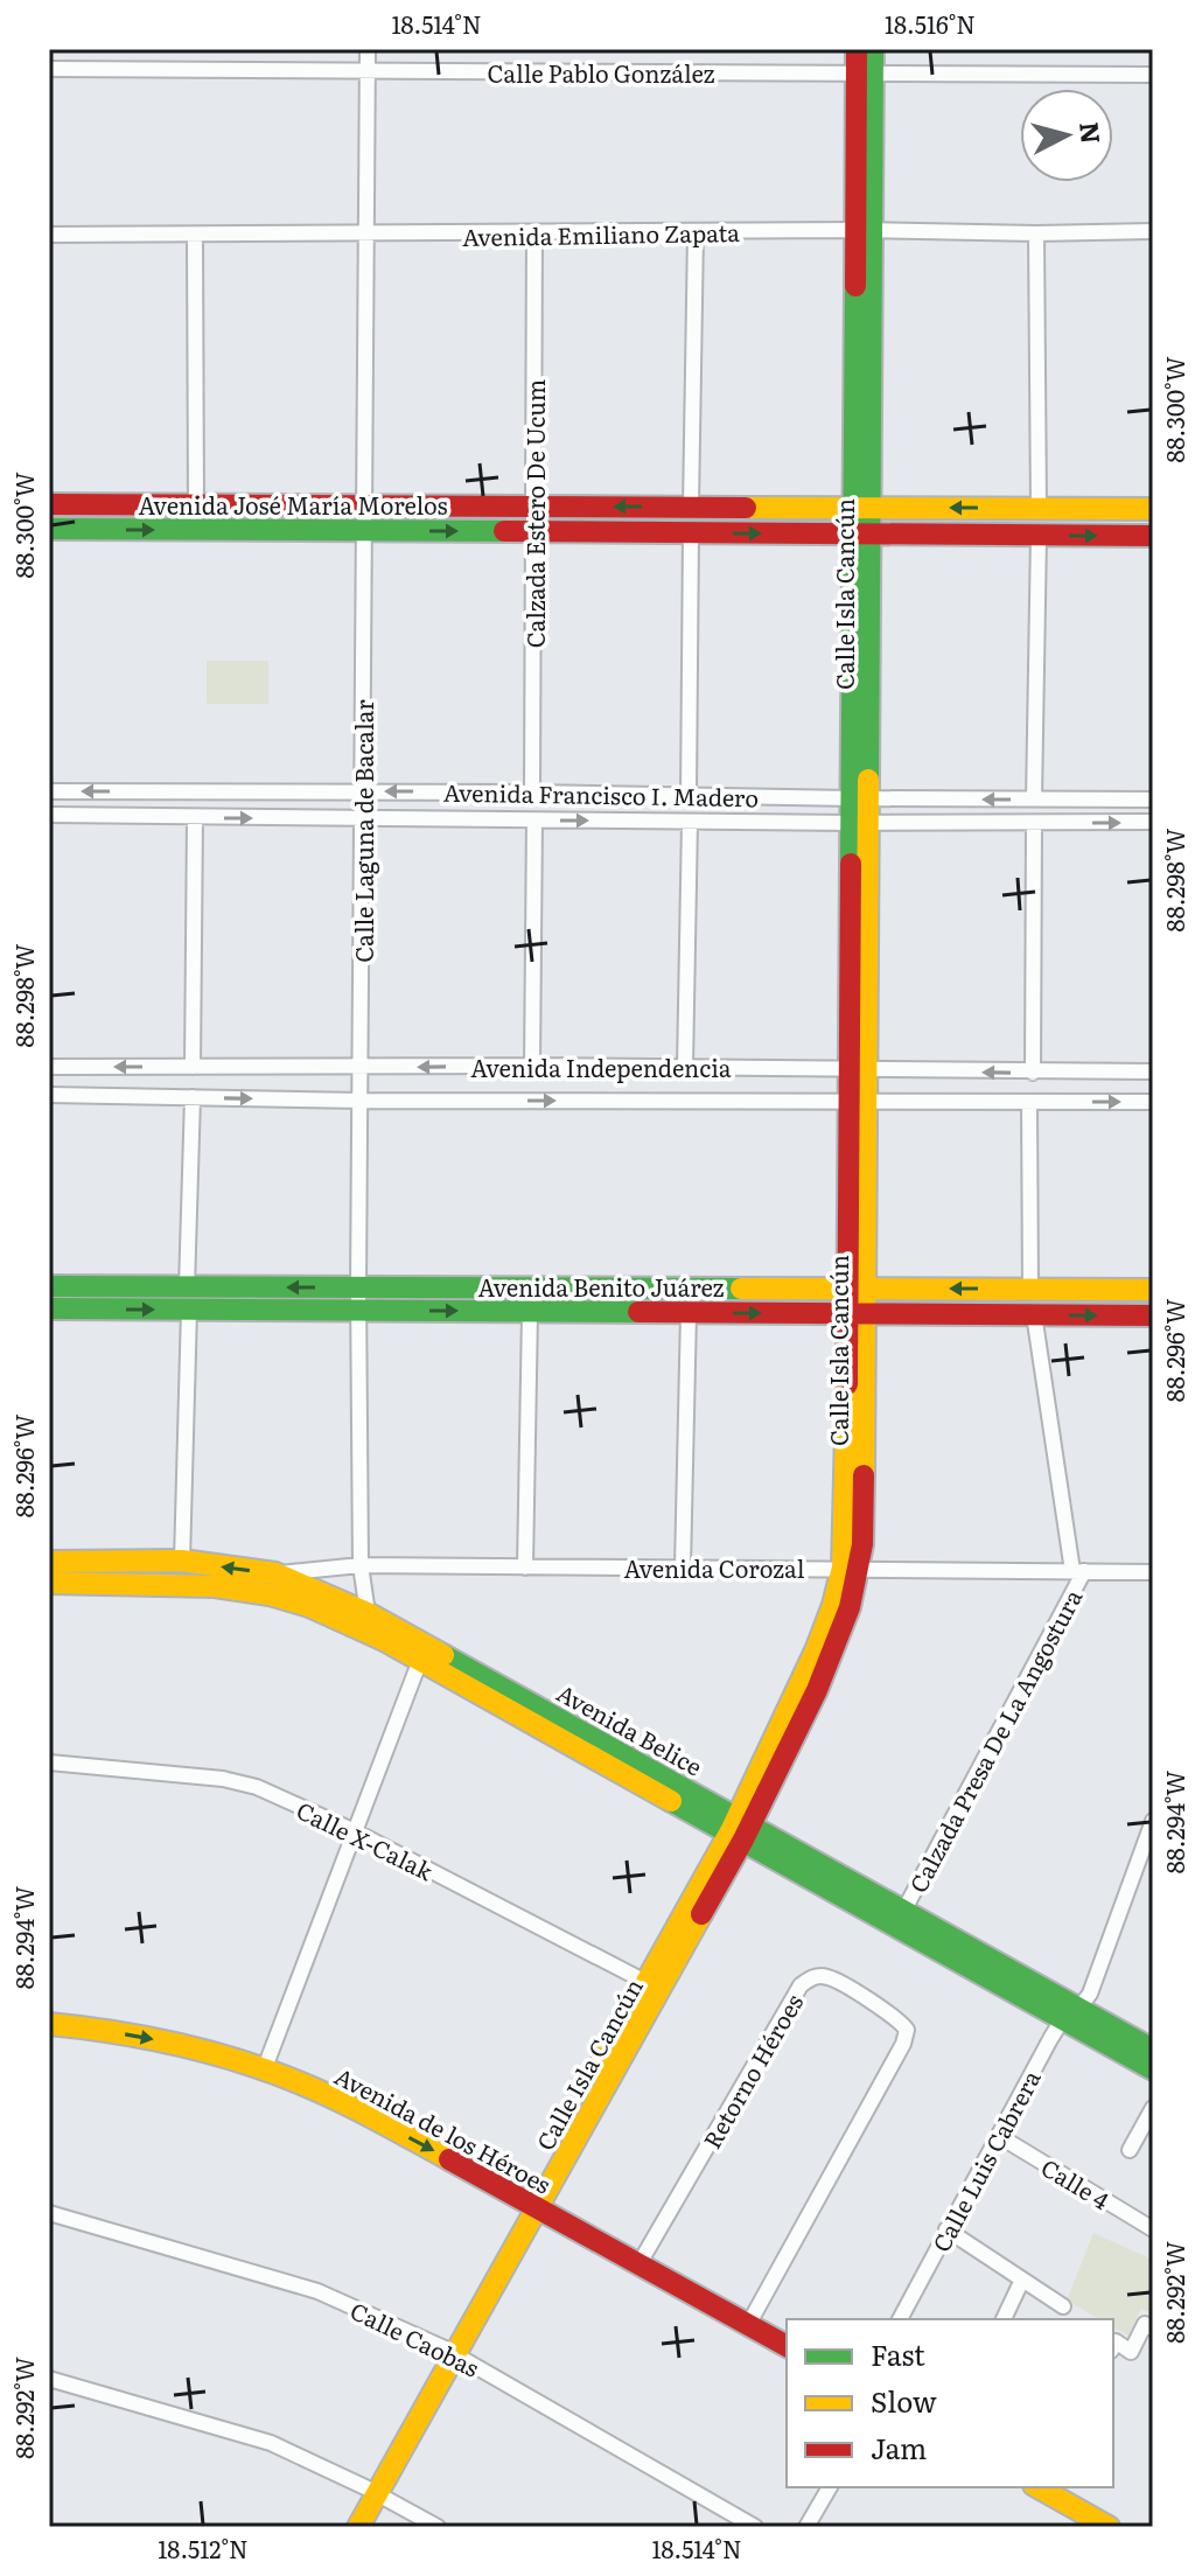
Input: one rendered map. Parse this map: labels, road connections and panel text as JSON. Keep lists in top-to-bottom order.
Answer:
{
  "streets": {
    "street": [
      "Calle Pablo González",
      "Avenida Emiliano Zapata",
      "Avenida José María Morelos",
      "Calzada Estero De Ucum",
      "Calle Isla Cancún",
      "Avenida Francisco I. Madero",
      "Calle Laguna de Bacalar",
      "Avenida Independencia",
      "Avenida Benito Juárez",
      "Avenida Corozal",
      "Avenida Belice",
      "Calzada Presa De La Angostura",
      "Calle X-Calak",
      "Retorno Héroes",
      "Avenida de los Héroes",
      "Calle Luis Cabrera",
      "Calle 4",
      "Calle Caobas"
    ]
  },
  "crossings": [
    ["Calle Pablo González", "Calle Isla Cancún"],
    ["Calle Pablo González", "Calle Laguna de Bacalar"],
    ["Avenida Emiliano Zapata", "Calzada Estero De Ucum"],
    ["Avenida Emiliano Zapata", "Calle Isla Cancún"],
    ["Avenida Emiliano Zapata", "Calle Laguna de Bacalar"],
    ["Avenida José María Morelos", "Calzada Estero De Ucum"],
    ["Avenida José María Morelos", "Calle Isla Cancún"],
    ["Avenida José María Morelos", "Calle Laguna de Bacalar"],
    ["Calzada Estero De Ucum", "Avenida Francisco I. Madero"],
    ["Calle Isla Cancún", "Avenida Francisco I. Madero"],
    ["Calle Isla Cancún", "Avenida Independencia"],
    ["Calle Isla Cancún", "Avenida Benito Juárez"],
    ["Calle Isla Cancún", "Avenida Corozal"],
    ["Calle Isla Cancún", "Avenida Belice"],
    ["Calle Isla Cancún", "Calle X-Calak"],
    ["Calle Isla Cancún", "Avenida de los Héroes"],
    ["Calle Isla Cancún", "Calle Caobas"],
    ["Avenida Francisco I. Madero", "Calle Laguna de Bacalar"],
    ["Calle Laguna de Bacalar", "Avenida Independencia"],
    ["Calle Laguna de Bacalar", "Avenida Benito Juárez"],
    ["Calle Laguna de Bacalar", "Avenida Corozal"],
    ["Calle Laguna de Bacalar", "Avenida Belice"],
    ["Avenida Benito Juárez", "Calzada Presa De La Angostura"],
    ["Avenida Corozal", "Avenida Belice"],
    ["Avenida Corozal", "Calzada Presa De La Angostura"],
    ["Avenida Belice", "Calzada Presa De La Angostura"],
    ["Avenida Belice", "Calle Luis Cabrera"],
    ["Retorno Héroes", "Avenida de los Héroes"],
    ["Calle Luis Cabrera", "Calle 4"]
  ],
  "one_way": ["Avenida de los Héroes"],
  "legend": ["Fast", "Slow", "Jam"],
  "north": "right",
  "coordinates": [
    "18.514°N",
    "18.516°N",
    "88.300°W",
    "88.298°W",
    "88.296°W",
    "88.294°W",
    "88.292°W",
    "18.512°N"
  ]
}
